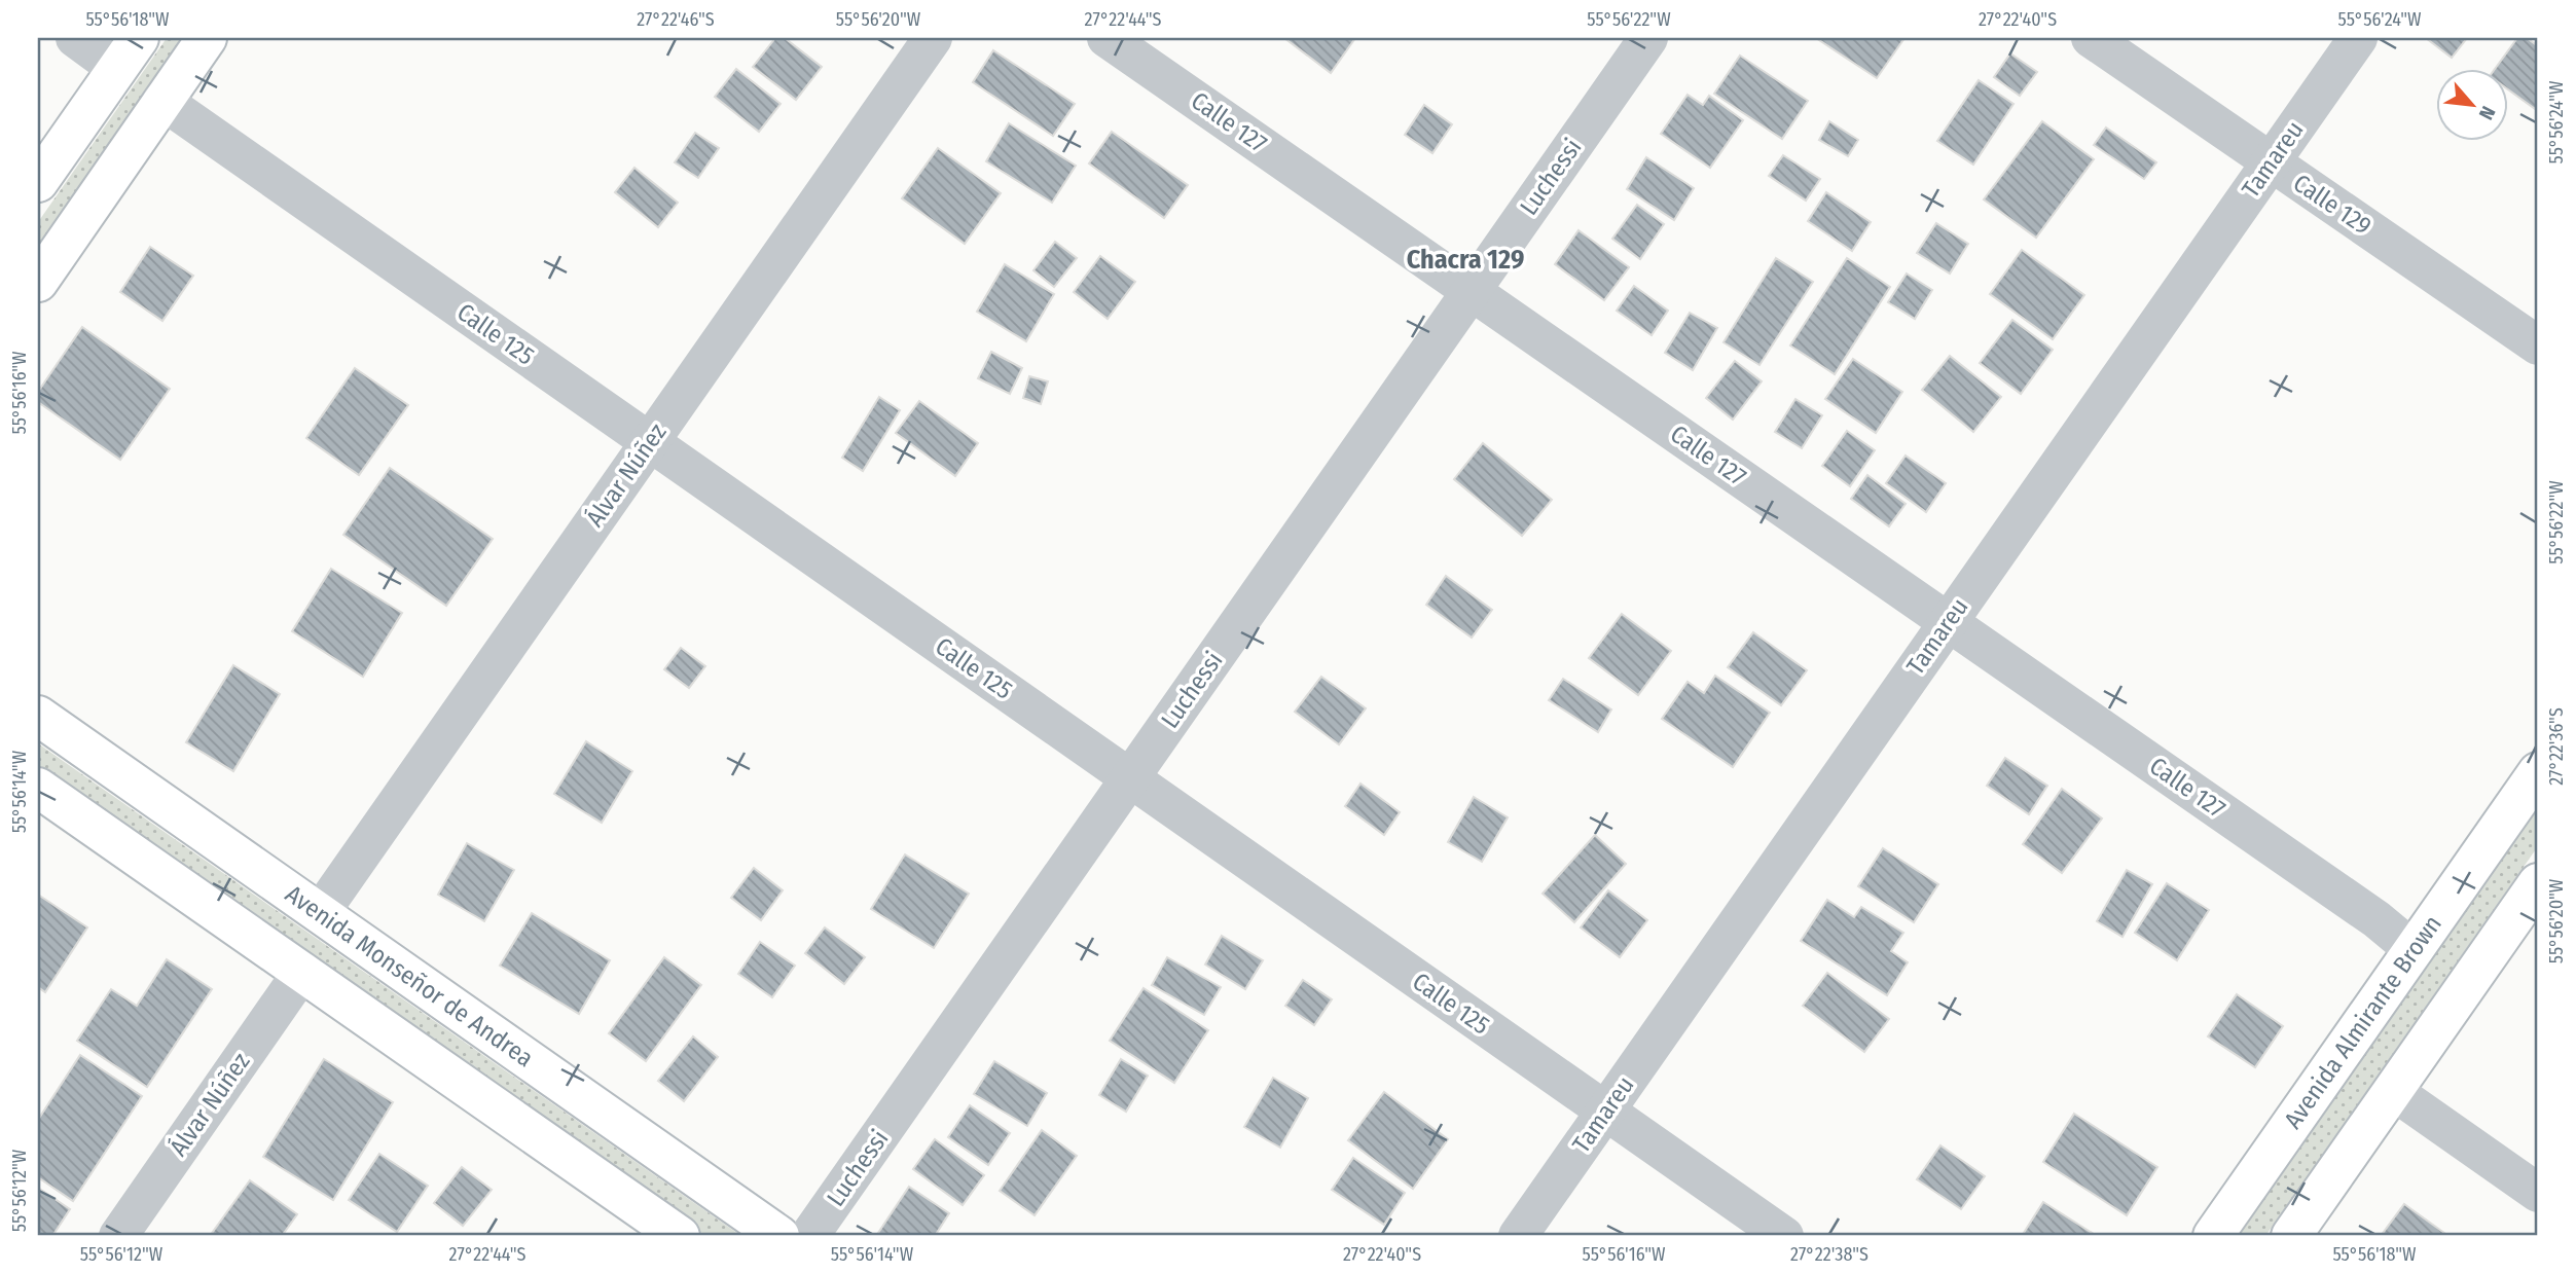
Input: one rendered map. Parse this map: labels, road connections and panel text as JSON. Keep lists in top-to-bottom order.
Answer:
{
  "streets": {
    "main road": ["Avenida Monseñor de Andrea", "Avenida Almirante Brown"],
    "street": [
      "Calle 127",
      "Tamareu",
      "Luchessi",
      "Calle 129",
      "Calle 125",
      "Álvar Núñez"
    ]
  },
  "crossings": [
    ["Calle 127", "Tamareu"],
    ["Calle 127", "Luchessi"],
    ["Calle 127", "Avenida Almirante Brown"],
    ["Tamareu", "Calle 129"],
    ["Tamareu", "Calle 125"],
    ["Luchessi", "Calle 125"],
    ["Calle 125", "Álvar Núñez"],
    ["Álvar Núñez", "Avenida Monseñor de Andrea"]
  ],
  "districts": ["Chacra 129"],
  "north": "bottom right",
  "coordinates": [
    "55°56'18\"W",
    "27°22'46\"S",
    "55°56'20\"W",
    "27°22'44\"S",
    "55°56'22\"W",
    "27°22'40\"S",
    "55°56'24\"W",
    "55°56'16\"W",
    "27°22'36\"S",
    "55°56'14\"W",
    "55°56'12\"W",
    "27°22'38\"S"
  ]
}
